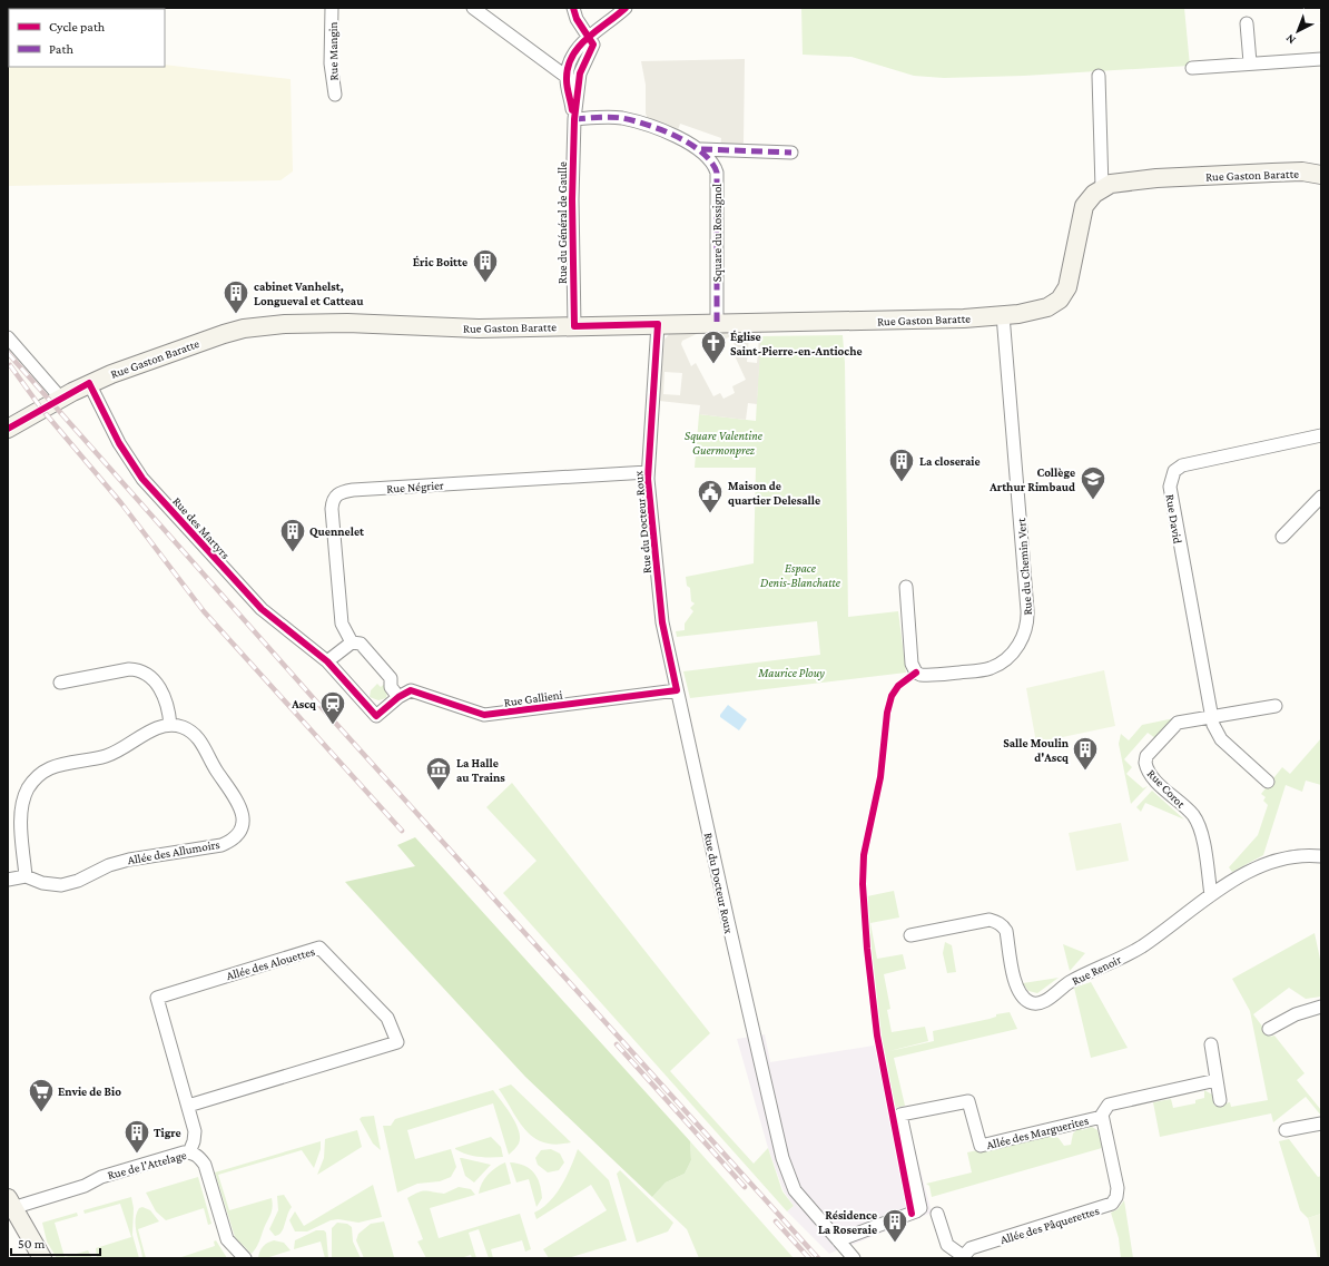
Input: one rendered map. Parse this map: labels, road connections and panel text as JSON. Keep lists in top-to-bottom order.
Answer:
{
  "streets": {
    "street": [
      "Rue Mangin",
      "Rue Gaston Baratte",
      "Rue du Général de Gaulle",
      "Square du Rossignol",
      "Rue Négrier",
      "Rue David",
      "Rue du Docteur Roux",
      "Rue des Martyrs",
      "Rue du Chemin Vert",
      "Rue Gallieni",
      "Rue Corot",
      "Allée des Allumoirs",
      "Allée des Alouettes",
      "Rue Renoir",
      "Allée des Marguerites",
      "Rue de l'Attelage",
      "Allée des Pâquerettes"
    ]
  },
  "crossings": [
    ["Rue Gaston Baratte", "Rue du Général de Gaulle"],
    ["Rue Gaston Baratte", "Square du Rossignol"],
    ["Rue Gaston Baratte", "Rue du Docteur Roux"],
    ["Rue Gaston Baratte", "Rue des Martyrs"],
    ["Rue Gaston Baratte", "Rue du Chemin Vert"],
    ["Rue du Général de Gaulle", "Square du Rossignol"],
    ["Rue Négrier", "Rue du Docteur Roux"],
    ["Rue David", "Rue Corot"],
    ["Rue du Docteur Roux", "Rue Gallieni"],
    ["Rue du Docteur Roux", "Allée des Marguerites"],
    ["Rue des Martyrs", "Rue Gallieni"],
    ["Rue Corot", "Rue Renoir"],
    ["Allée des Alouettes", "Rue de l'Attelage"],
    ["Allée des Marguerites", "Allée des Pâquerettes"]
  ],
  "parks": ["Square Valentine Guermonprez", "Espace Denis-Blanchatte", "Maurice Plouy"],
  "places": {
    "building": [
      "Éric Boitte",
      "cabinet Vanhelst, Longueval et Catteau",
      "La closeraie",
      "Quennelet",
      "Salle Moulin d'Ascq",
      "Tigre",
      "Résidence La Roseraie"
    ],
    "church": ["Église Saint-Pierre-en-Antioche"],
    "school or university": ["Collège Arthur Rimbaud"],
    "public building": ["Maison de quartier Delesalle"],
    "station": ["Ascq"],
    "museum": ["La Halle au Trains"],
    "supermarket": ["Envie de Bio"]
  },
  "legend": ["Cycle path", "Path"],
  "scale_bar": "50 m",
  "north": "bottom left"
}
